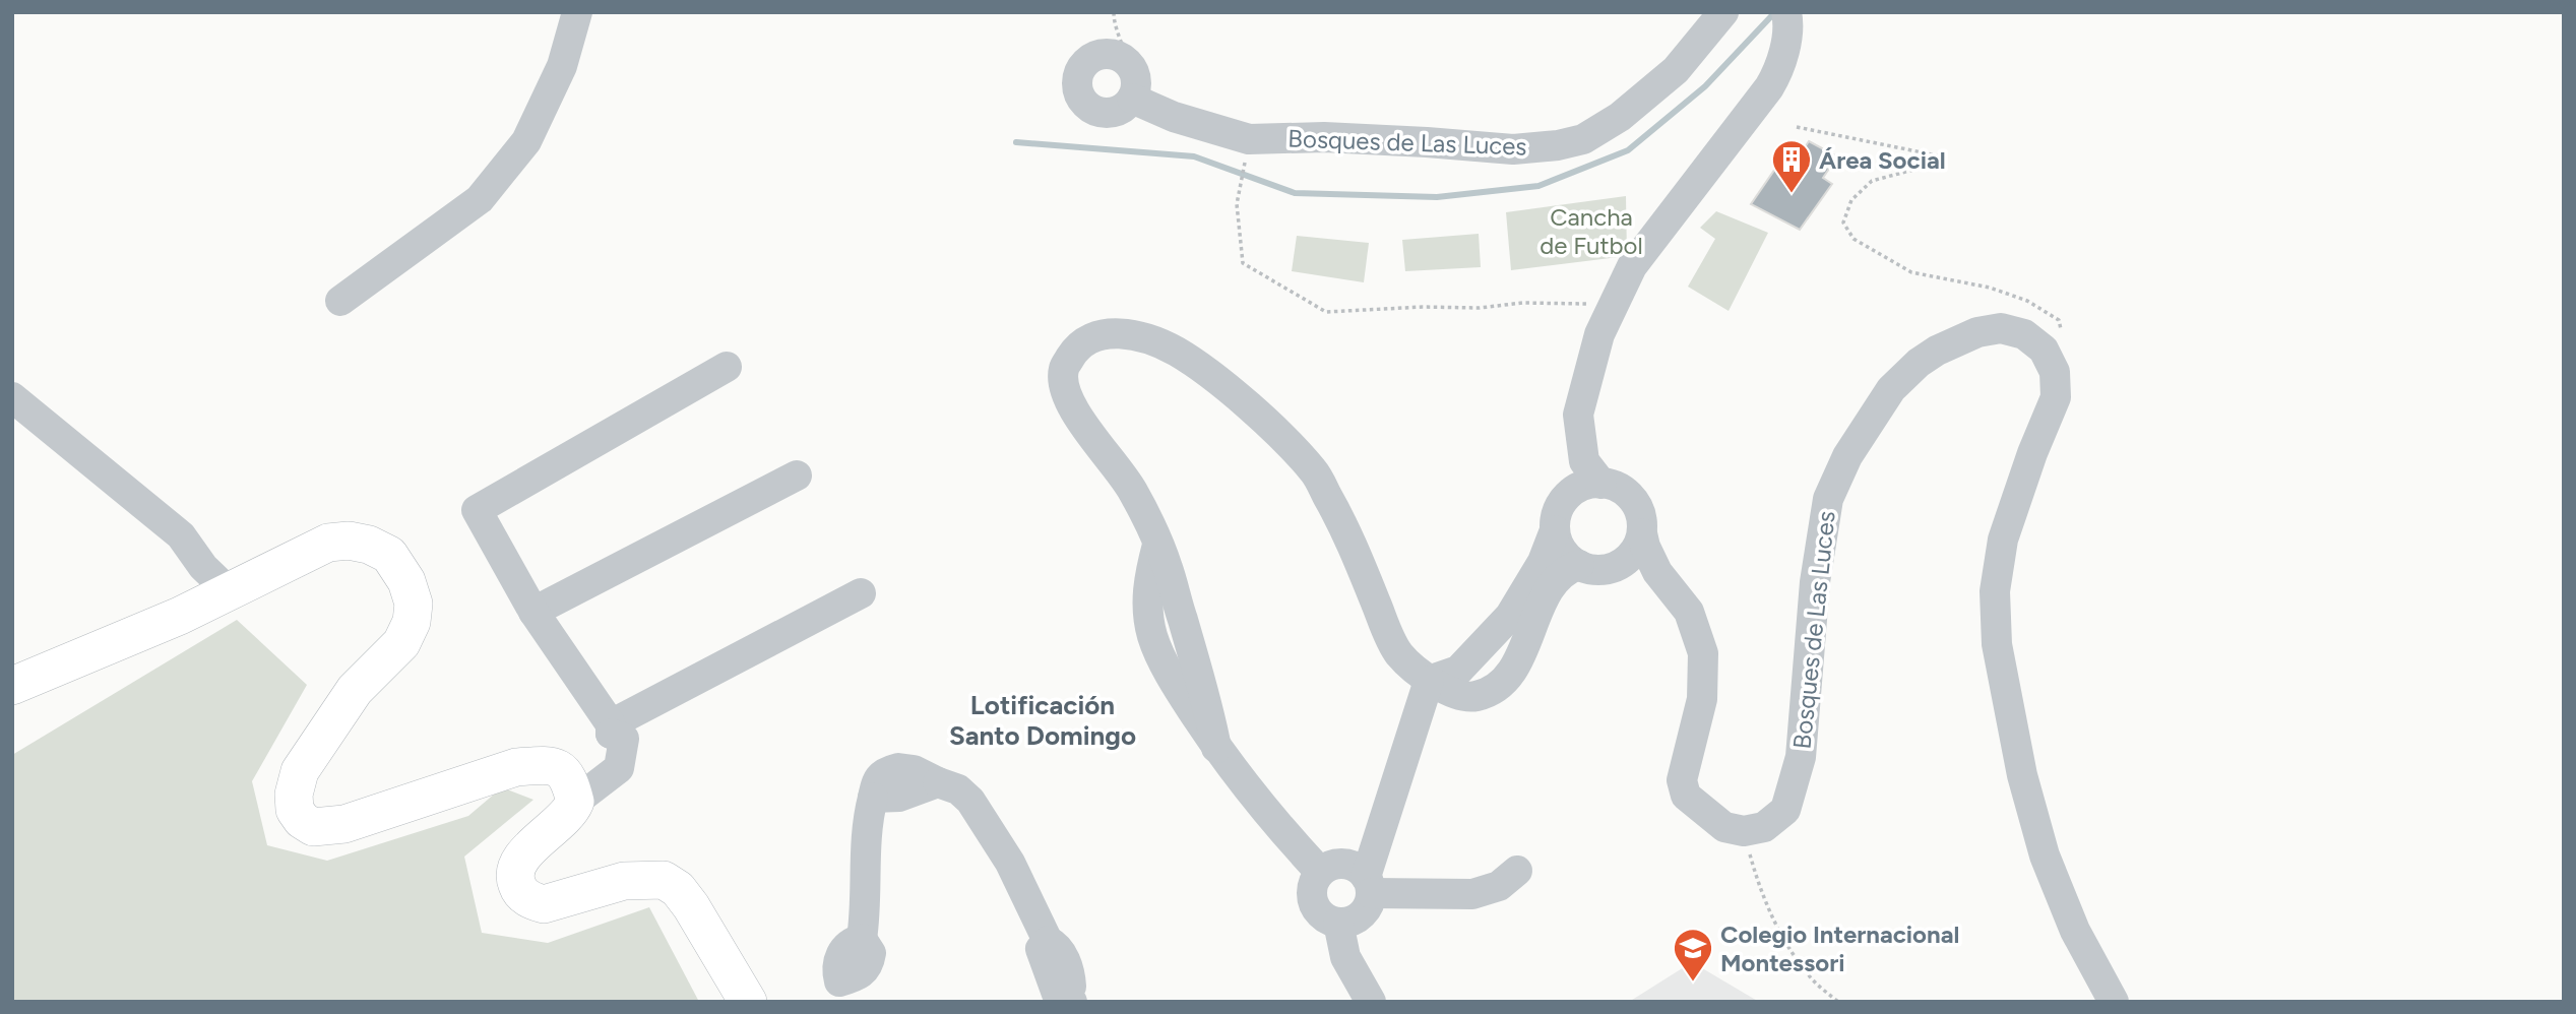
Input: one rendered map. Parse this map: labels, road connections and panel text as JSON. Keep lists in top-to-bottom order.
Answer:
{
  "streets": {
    "street": ["Bosques de Las Luces"]
  },
  "districts": ["Lotificación Santo Domingo"],
  "parks": ["Cancha de Futbol"],
  "places": {
    "building": ["Área Social"],
    "school or university": ["Colegio Internacional Montessori"]
  }
}
